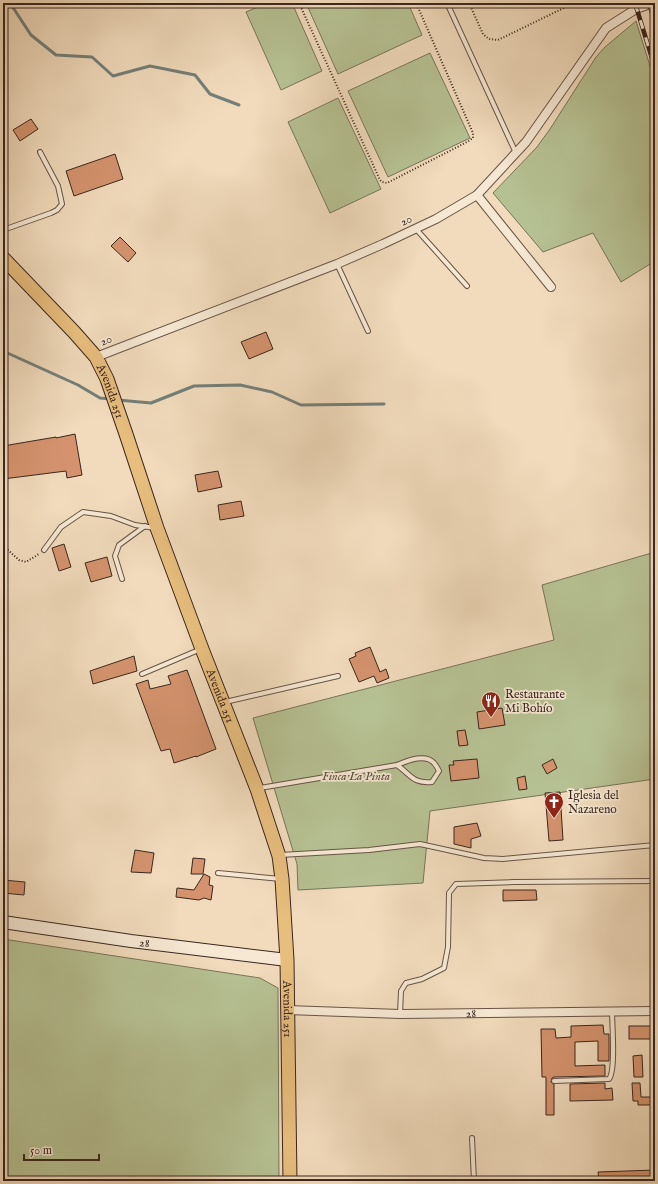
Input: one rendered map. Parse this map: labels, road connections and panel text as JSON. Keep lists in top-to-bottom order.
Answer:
{
  "streets": {
    "main road": ["Avenida 251"],
    "street": ["20", "28"]
  },
  "crossings": [
    ["20", "Avenida 251"],
    ["Avenida 251", "28"]
  ],
  "parks": ["Finca La Pinta"],
  "places": {
    "restaurant": ["Restaurante Mi Bohío"],
    "church": ["Iglesia del Nazareno"]
  },
  "scale_bar": "50 m"
}
